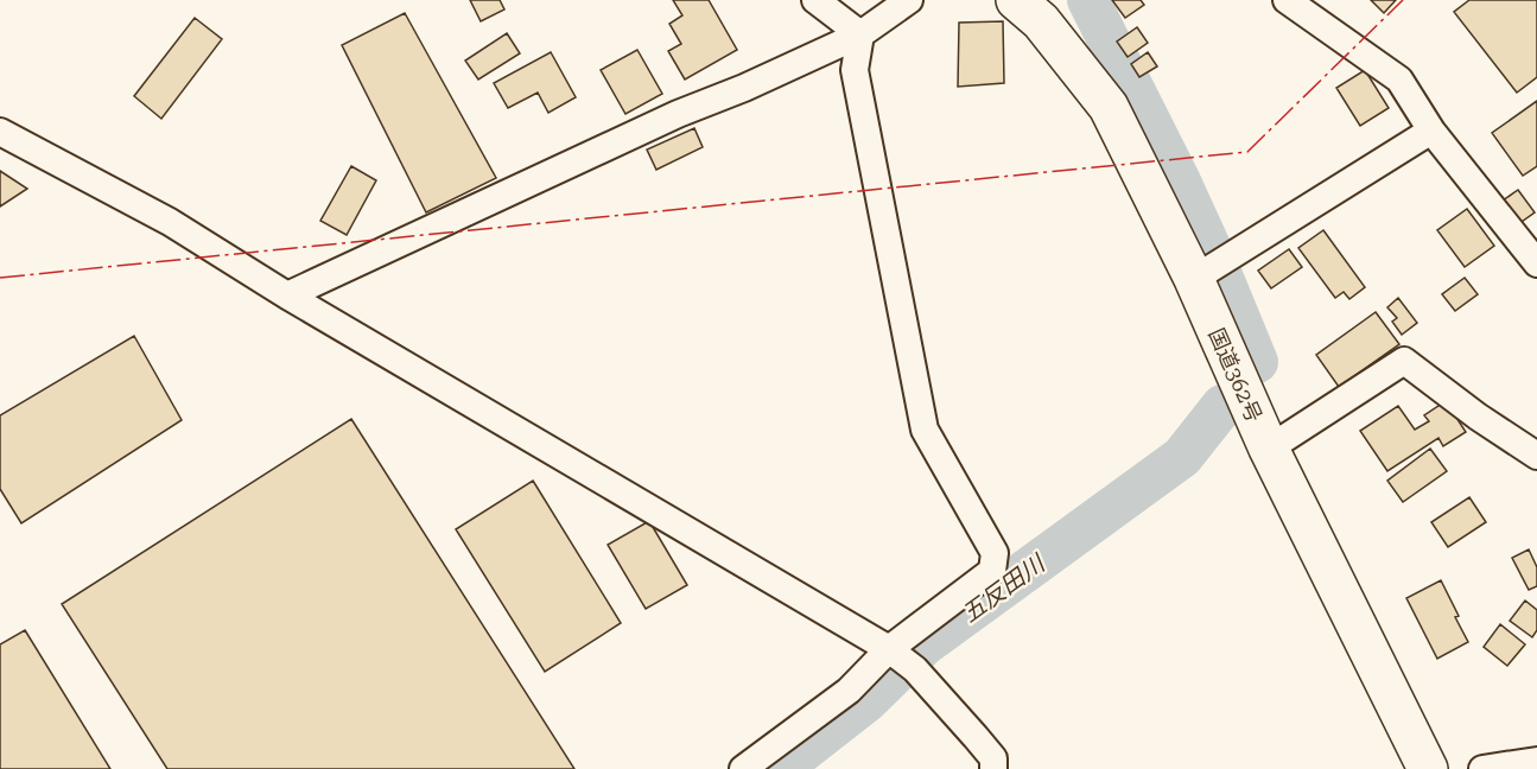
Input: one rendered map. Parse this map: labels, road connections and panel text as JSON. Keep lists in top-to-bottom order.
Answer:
{
  "streets": {
    "highway": ["国道362号"]
  },
  "water": ["五反田川"]
}
